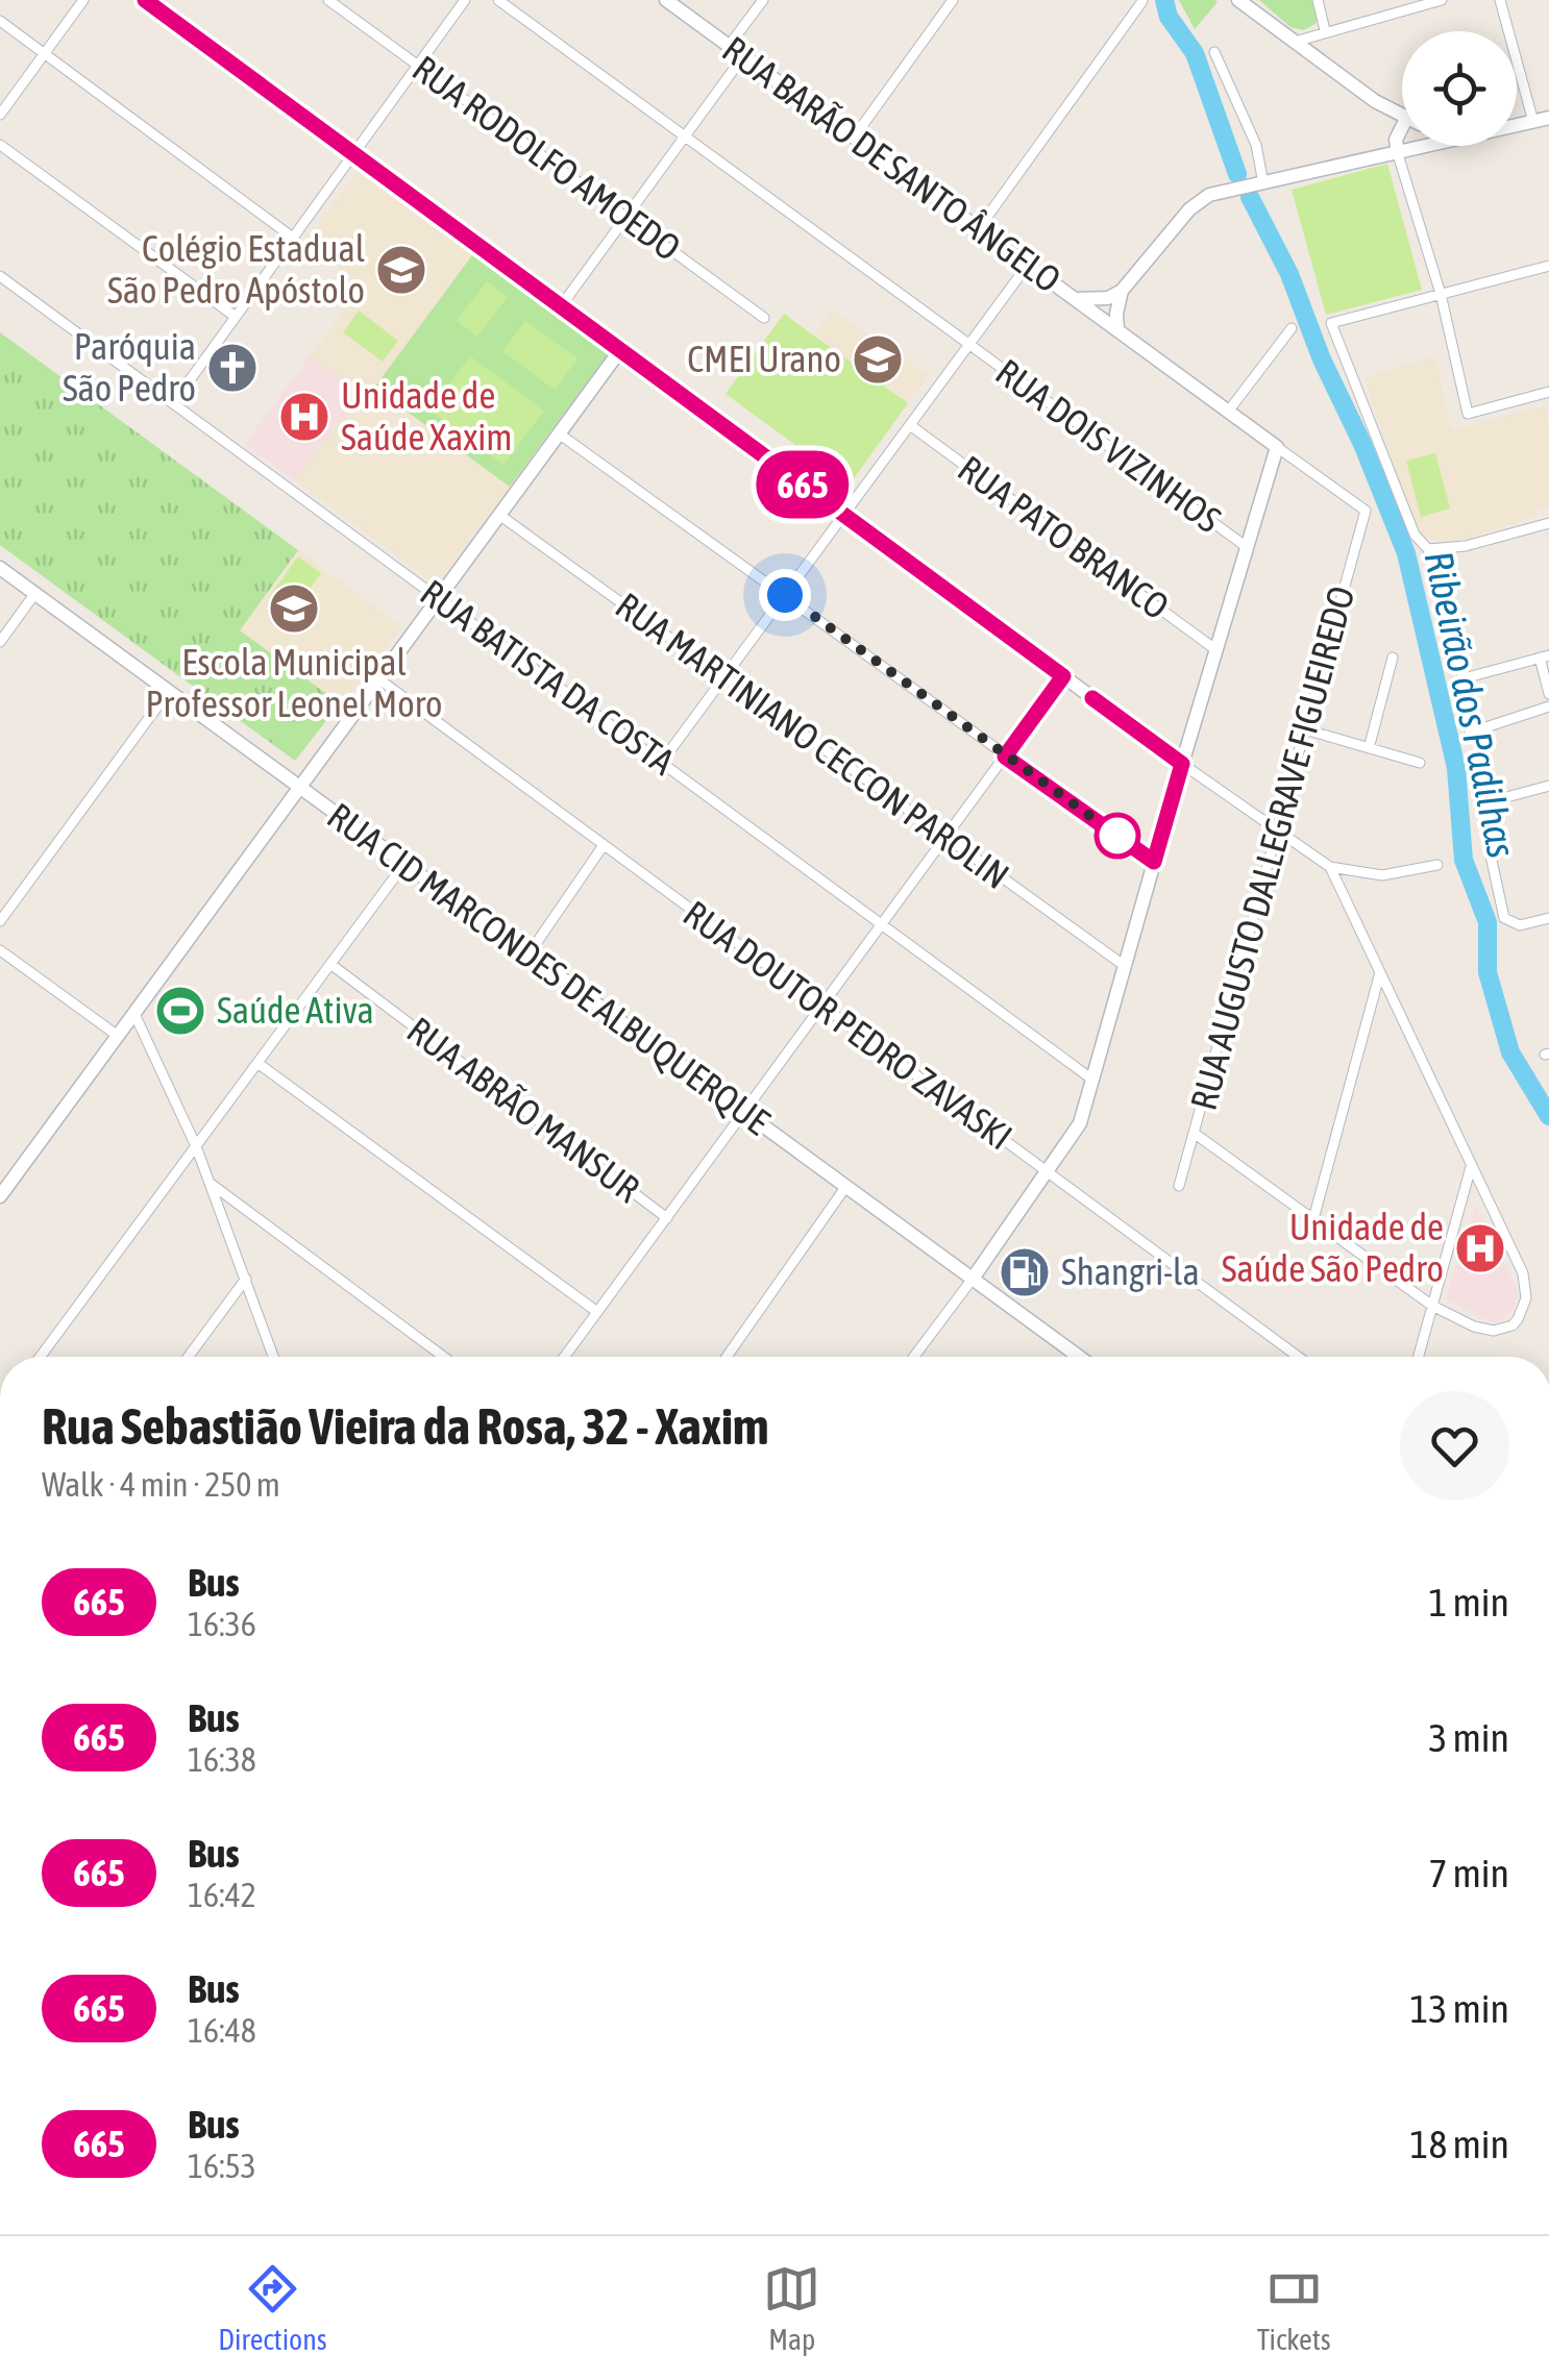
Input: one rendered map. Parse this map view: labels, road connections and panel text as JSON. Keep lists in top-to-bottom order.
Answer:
{
  "streets": {
    "street": [
      "RUA RODOLFO AMOEDO",
      "RUA BARÃO DE SANTO ÂNGELO",
      "RUA DOIS VIZINHOS",
      "RUA PATO BRANCO",
      "RUA BATISTA DA COSTA",
      "RUA MARTINIANO CECCON PAROLIN",
      "RUA AUGUSTO DALLEGRAVE FIGUEIREDO",
      "RUA CID MARCONDES DE ALBUQUERQUE",
      "RUA DOUTOR PEDRO ZAVASKI",
      "RUA ABRÃO MANSUR"
    ]
  },
  "crossings": [
    ["RUA BARÃO DE SANTO ÂNGELO", "RUA AUGUSTO DALLEGRAVE FIGUEIREDO"]
  ],
  "water": ["Ribeirão dos Padilhas"],
  "places": {
    "school or university": ["Colégio Estadual São Pedro Apóstolo", "CMEI Urano", "Escola Municipal Professor Leonel Moro"],
    "church": ["Paróquia São Pedro"],
    "hospital": ["Unidade de Saúde Xaxim", "Unidade de Saúde São Pedro"],
    "sports": ["Saúde Ativa"],
    "fuel station": ["Shangri-la"]
  },
  "lines": ["bus line 665"],
  "page": {
    "on_map": "665",
    "heading": ["Rua Sebastião Vieira da Rosa, 32 - Xaxim", "Walk · 4 min · 250 m"],
    "list": [
      {
        "mark": "665",
        "name": "Bus",
        "note": "16:36",
        "value": "1 min"
      },
      {
        "mark": "665",
        "name": "Bus",
        "note": "16:38",
        "value": "3 min"
      },
      {
        "mark": "665",
        "name": "Bus",
        "note": "16:42",
        "value": "7 min"
      },
      {
        "mark": "665",
        "name": "Bus",
        "note": "16:48",
        "value": "13 min"
      },
      {
        "mark": "665",
        "name": "Bus",
        "note": "16:53",
        "value": "18 min"
      }
    ],
    "tabs": ["Directions", "Map", "Tickets"]
  }
}
